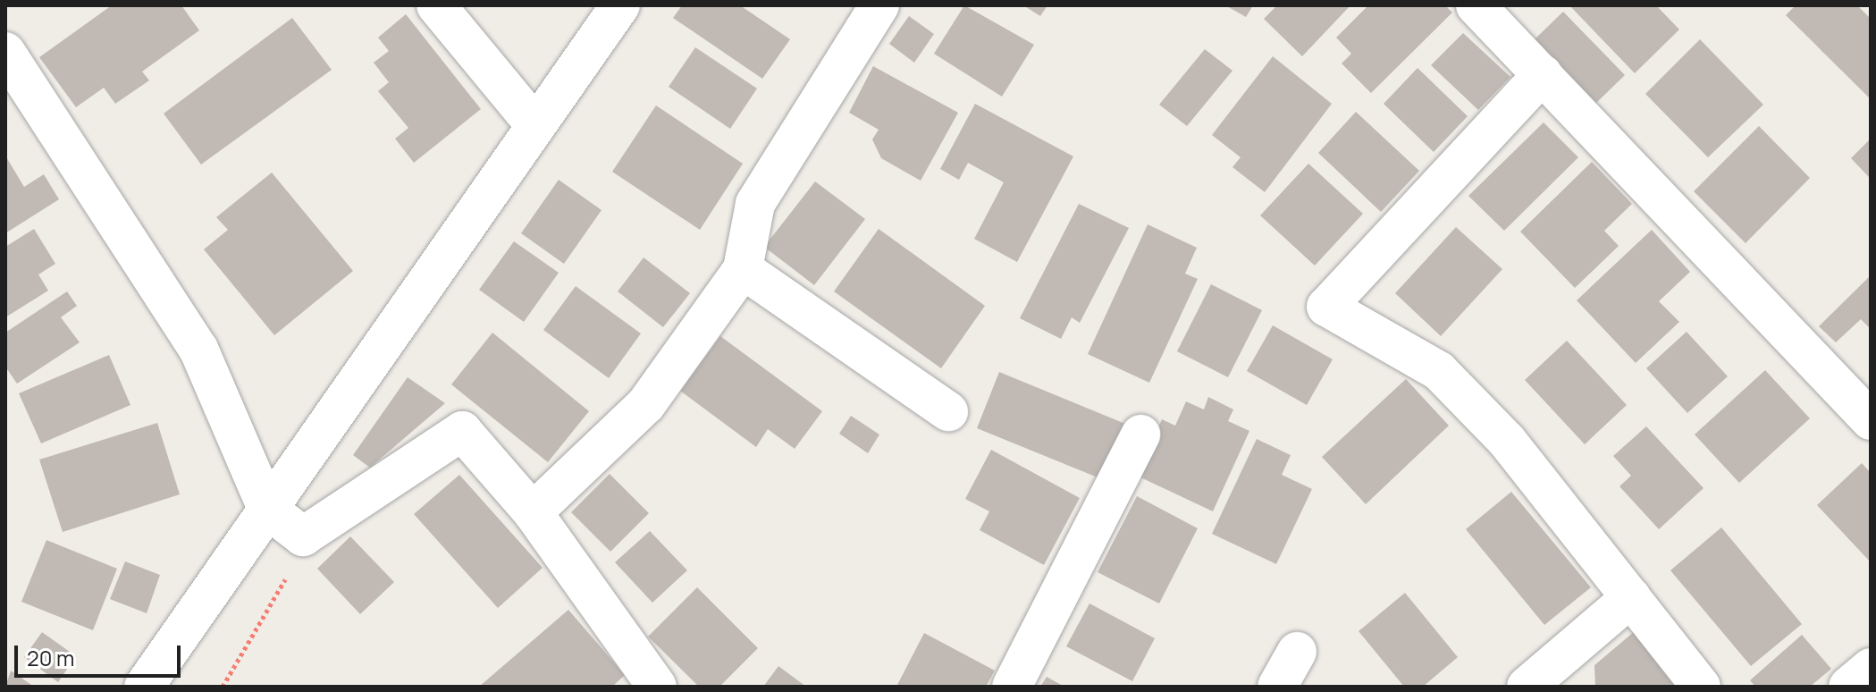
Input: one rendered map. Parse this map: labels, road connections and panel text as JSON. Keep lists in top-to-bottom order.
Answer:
{
  "scale_bar": "20 m"
}
